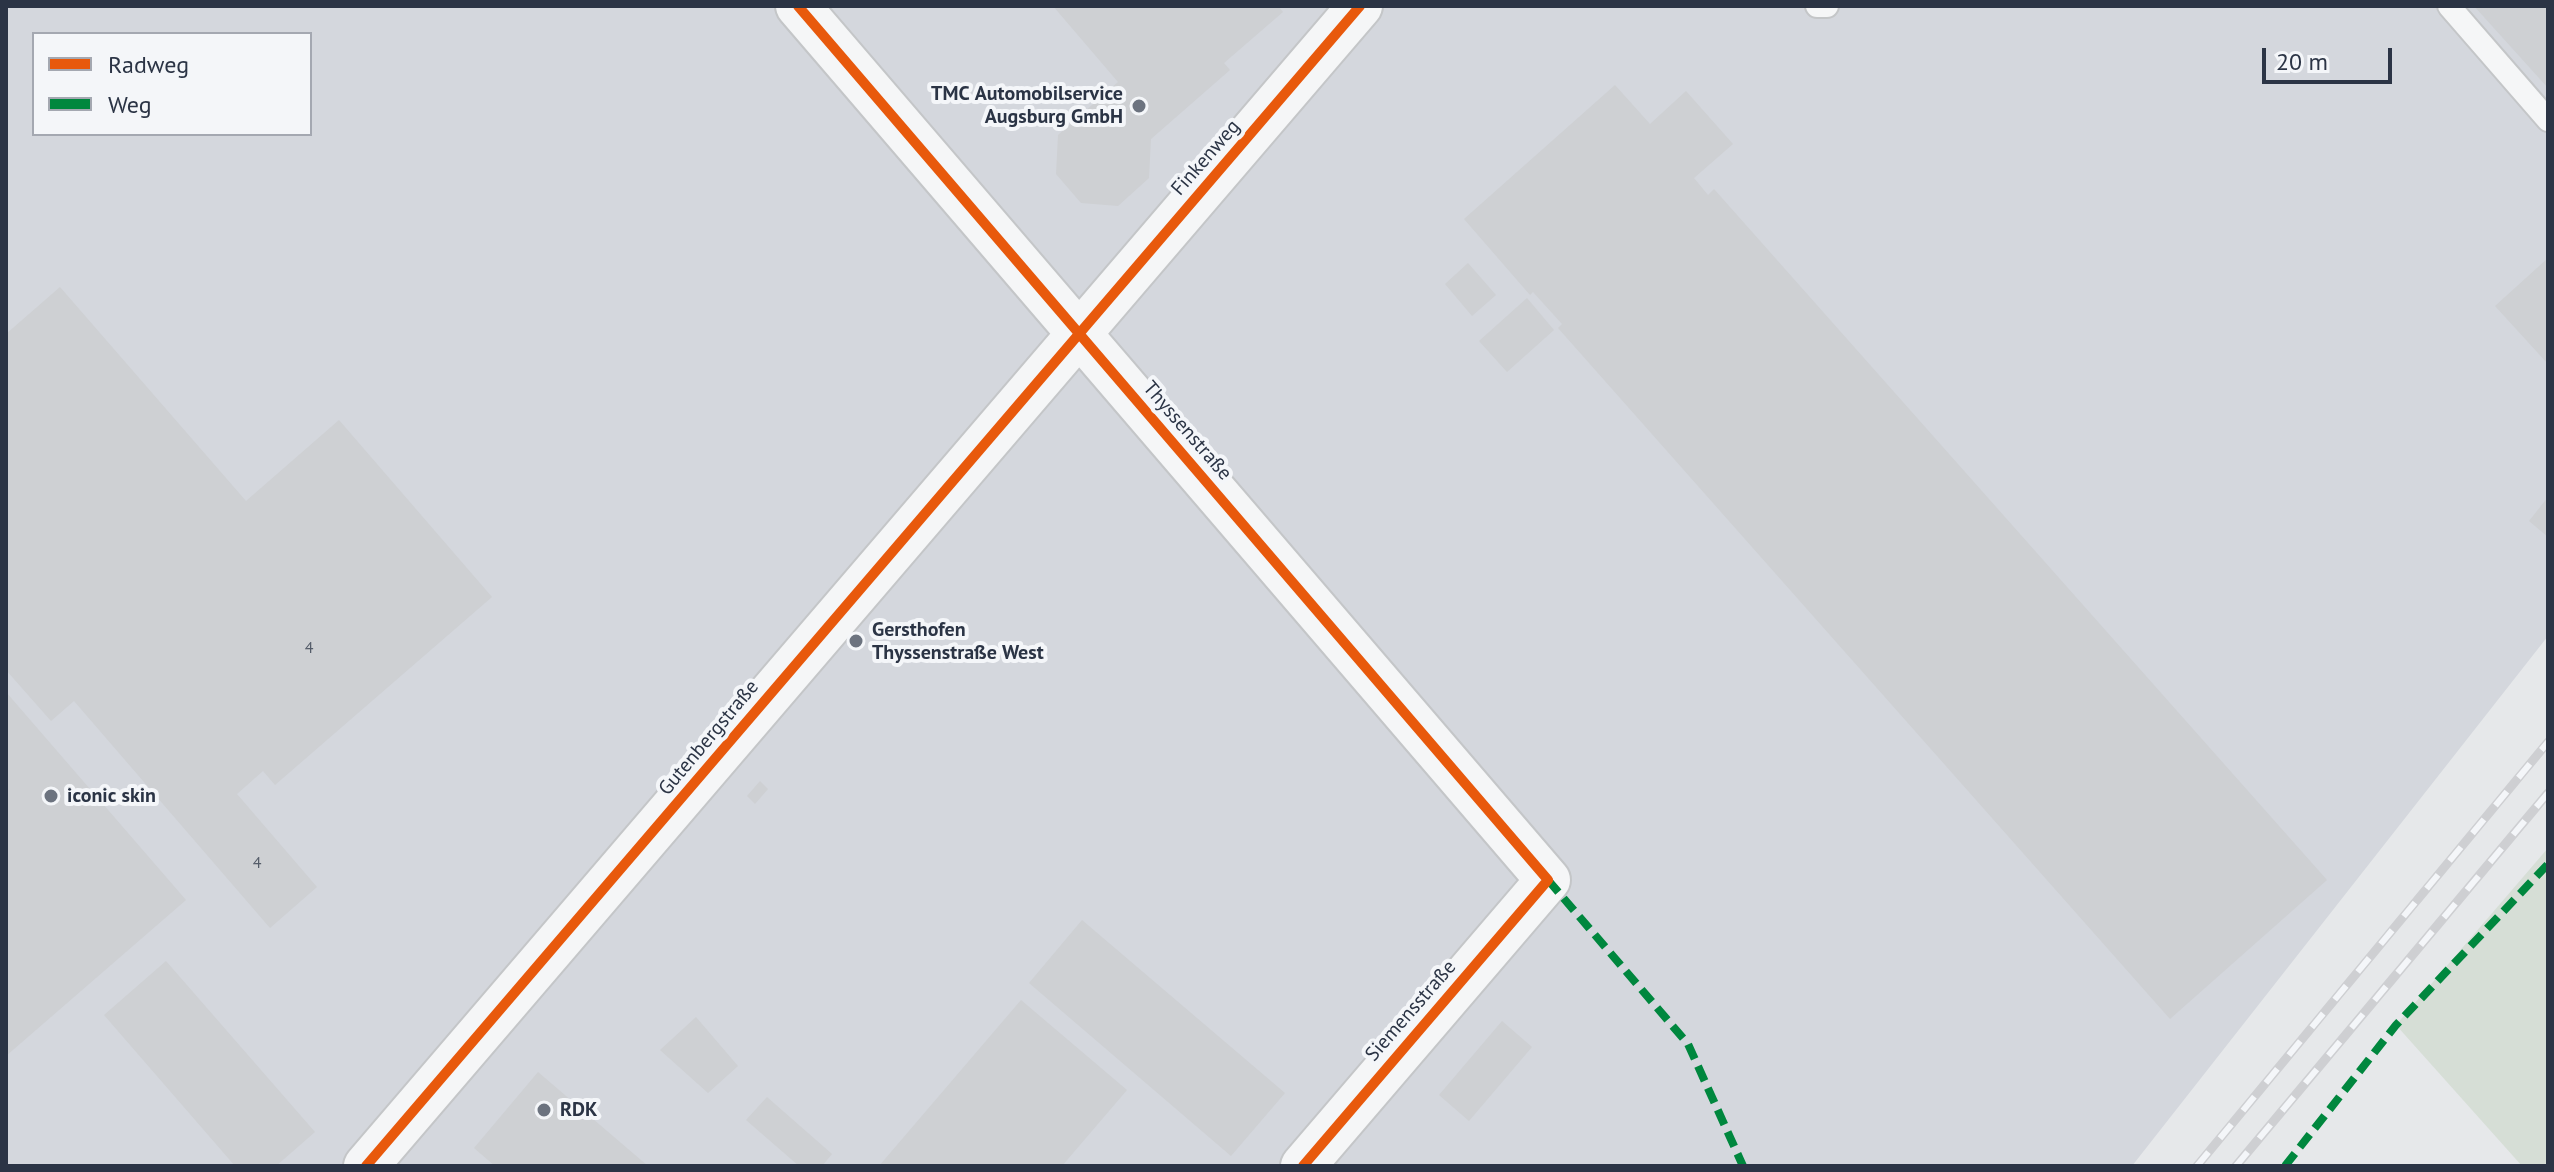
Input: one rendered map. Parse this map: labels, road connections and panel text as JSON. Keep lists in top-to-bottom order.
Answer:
{
  "streets": {
    "street": [
      "Finkenweg",
      "Thyssenstraße",
      "Gutenbergstraße",
      "Siemensstraße"
    ]
  },
  "crossings": [
    ["Finkenweg", "Thyssenstraße"],
    ["Finkenweg", "Gutenbergstraße"],
    ["Thyssenstraße", "Gutenbergstraße"],
    ["Thyssenstraße", "Siemensstraße"]
  ],
  "places": [
    "TMC Automobilservice Augsburg GmbH",
    "Gersthofen Thyssenstraße West",
    "iconic skin",
    "RDK"
  ],
  "house_numbers": ["4", "4"],
  "legend": ["Radweg", "Weg"],
  "scale_bar": "20 m"
}
